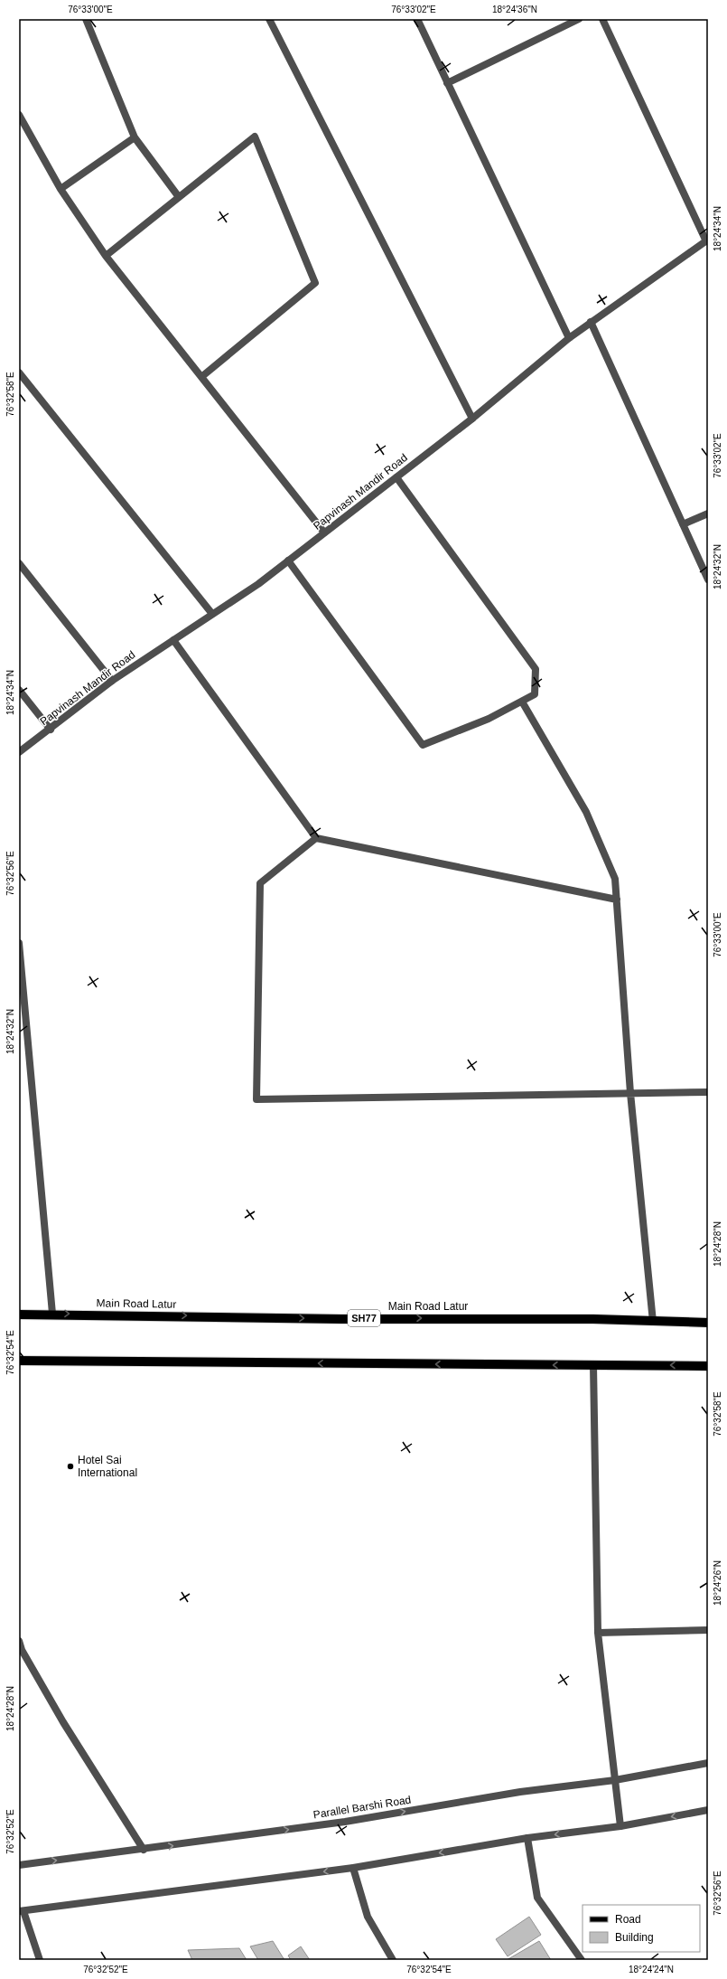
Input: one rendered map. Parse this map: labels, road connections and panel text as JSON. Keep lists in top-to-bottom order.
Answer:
{
  "streets": {
    "main road": ["Main Road Latur", "SH77"],
    "street": ["Papvinash Mandir Road", "Parallel Barshi Road"]
  },
  "places": ["Hotel Sai International"],
  "legend": ["Road", "Building"],
  "coordinates": [
    "76°33'00\"E",
    "76°33'02\"E",
    "18°24'36\"N",
    "18°24'34\"N",
    "76°32'58\"E",
    "18°24'32\"N",
    "76°32'56\"E",
    "18°24'28\"N",
    "76°32'54\"E",
    "18°24'26\"N",
    "76°32'52\"E",
    "18°24'24\"N"
  ]
}
